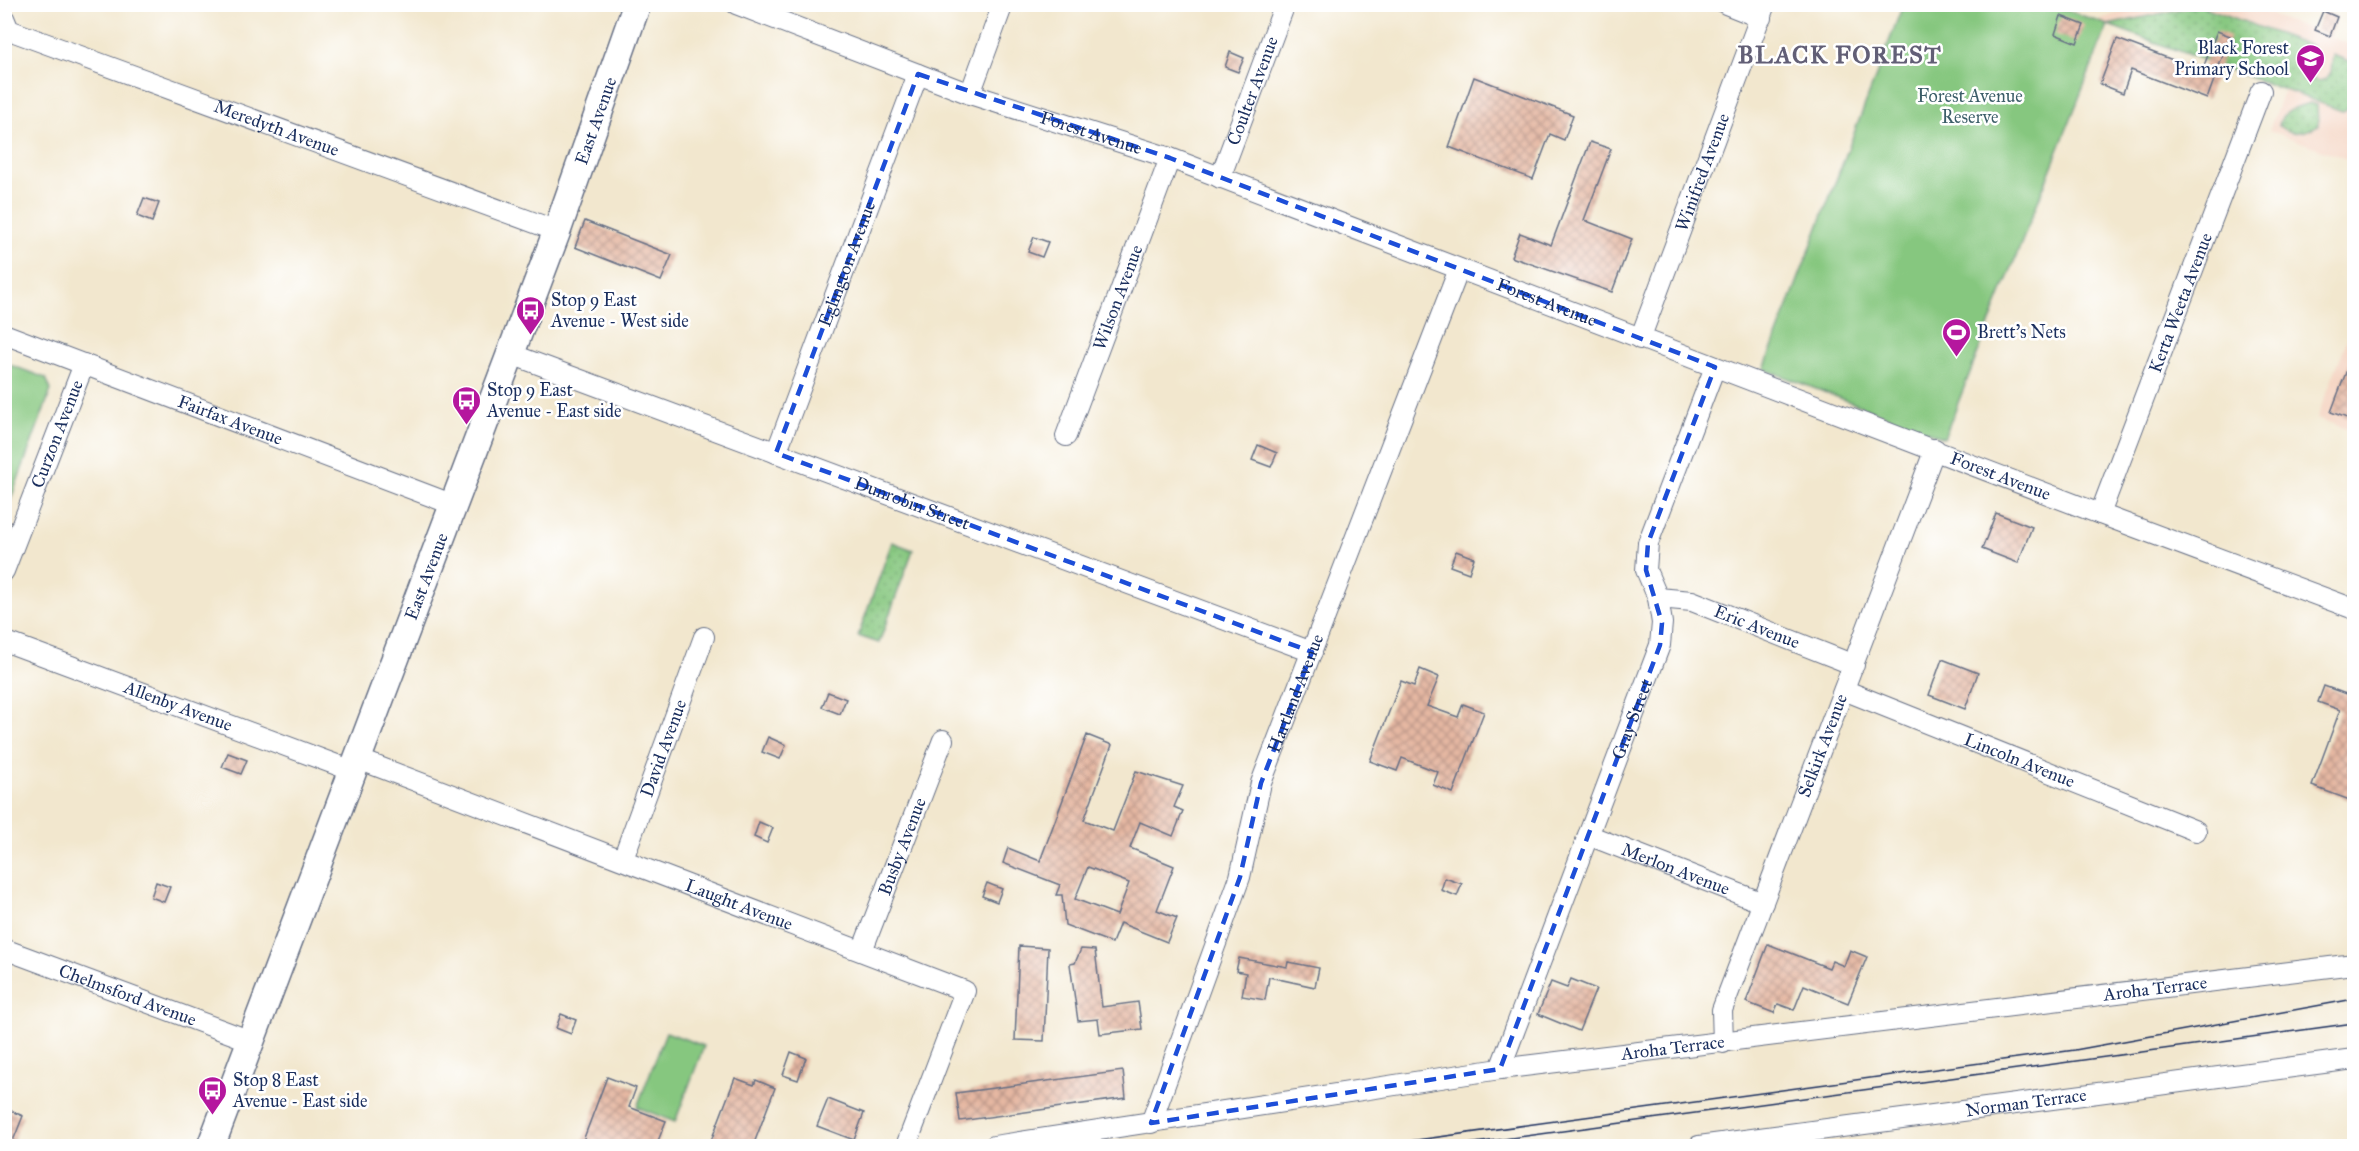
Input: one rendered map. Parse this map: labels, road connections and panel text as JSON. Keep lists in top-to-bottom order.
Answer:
{
  "streets": {
    "street": [
      "Coulter Avenue",
      "East Avenue",
      "Meredyth Avenue",
      "Forest Avenue",
      "Winifred Avenue",
      "Eglington Avenue",
      "Wilson Avenue",
      "Kerta Weeta Avenue",
      "Fairfax Avenue",
      "Curzon Avenue",
      "Dunrobin Street",
      "Eric Avenue",
      "Hartland Avenue",
      "Allenby Avenue",
      "Gray Street",
      "Selkirk Avenue",
      "David Avenue",
      "Lincoln Avenue",
      "Busby Avenue",
      "Merlon Avenue",
      "Laught Avenue",
      "Aroha Terrace",
      "Chelmsford Avenue",
      "Norman Terrace"
    ]
  },
  "crossings": [
    ["Coulter Avenue", "Forest Avenue"],
    ["East Avenue", "Meredyth Avenue"],
    ["East Avenue", "Fairfax Avenue"],
    ["East Avenue", "Dunrobin Street"],
    ["East Avenue", "Allenby Avenue"],
    ["East Avenue", "Laught Avenue"],
    ["East Avenue", "Chelmsford Avenue"],
    ["Forest Avenue", "Winifred Avenue"],
    ["Forest Avenue", "Eglington Avenue"],
    ["Forest Avenue", "Wilson Avenue"],
    ["Forest Avenue", "Kerta Weeta Avenue"],
    ["Forest Avenue", "Hartland Avenue"],
    ["Forest Avenue", "Gray Street"],
    ["Forest Avenue", "Selkirk Avenue"],
    ["Eglington Avenue", "Dunrobin Street"],
    ["Fairfax Avenue", "Curzon Avenue"],
    ["Dunrobin Street", "Hartland Avenue"],
    ["Eric Avenue", "Gray Street"],
    ["Eric Avenue", "Selkirk Avenue"],
    ["Hartland Avenue", "Aroha Terrace"],
    ["Allenby Avenue", "Laught Avenue"],
    ["Gray Street", "Merlon Avenue"],
    ["Gray Street", "Aroha Terrace"],
    ["Selkirk Avenue", "Lincoln Avenue"],
    ["Selkirk Avenue", "Merlon Avenue"],
    ["Selkirk Avenue", "Aroha Terrace"],
    ["David Avenue", "Laught Avenue"],
    ["Busby Avenue", "Laught Avenue"]
  ],
  "districts": ["BLACK FOREST"],
  "parks": ["Forest Avenue Reserve"],
  "places": {
    "school or university": ["Black Forest Primary School"],
    "bus stop": ["Stop 9 East Avenue - West side", "Stop 9 East Avenue - East side", "Stop 8 East Avenue - East side"],
    "sports": ["Brett's Nets"]
  }
}
